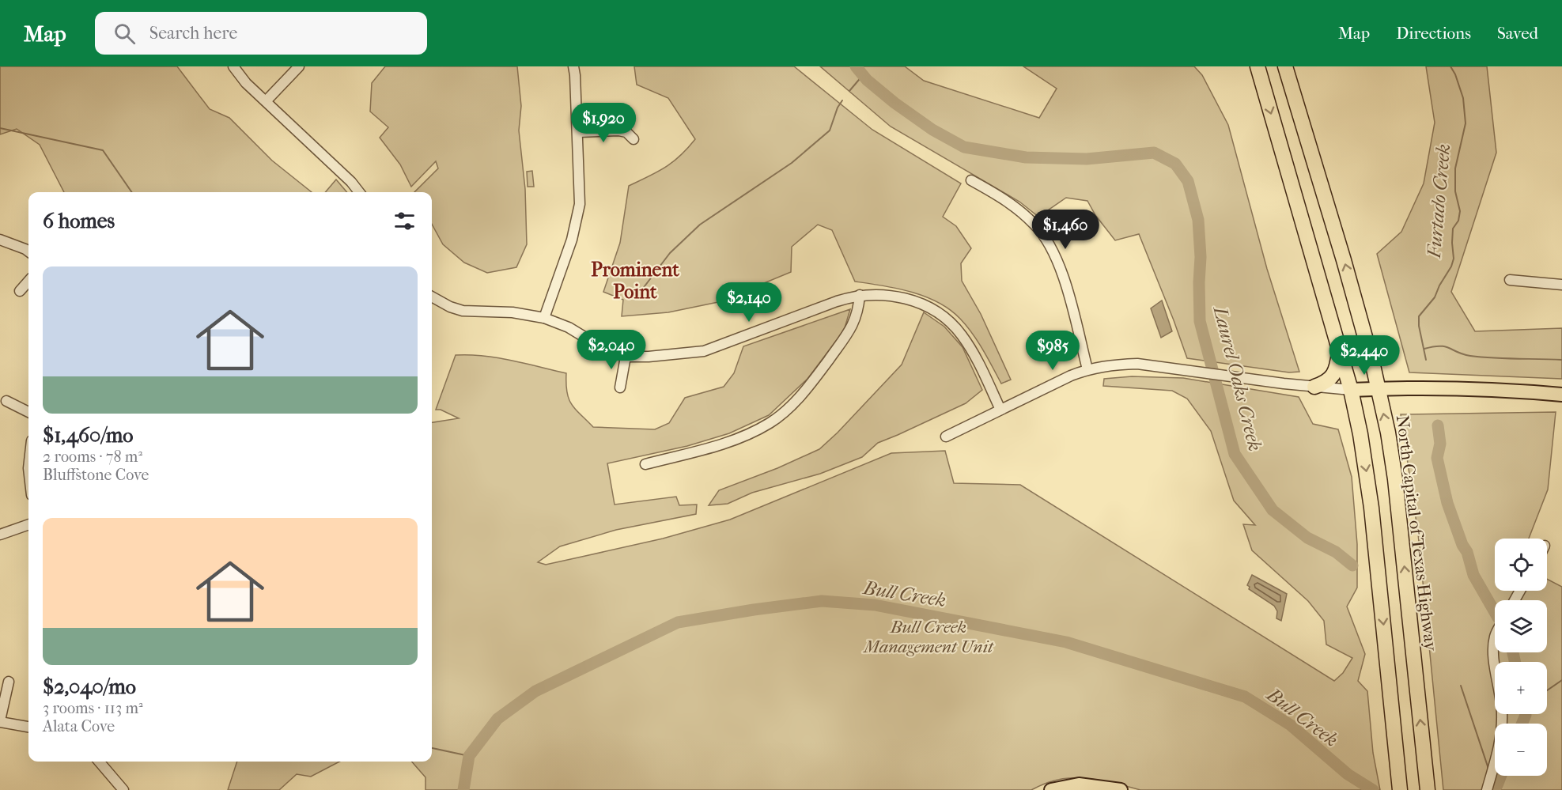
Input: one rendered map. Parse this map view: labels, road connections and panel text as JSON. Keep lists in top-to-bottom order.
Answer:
{
  "streets": {
    "highway": ["North Capital of Texas Highway"]
  },
  "districts": ["Prominent Point"],
  "water": ["Furtado Creek", "Laurel Oaks Creek", "Bull Creek"],
  "parks": ["Bull Creek Management Unit"],
  "page": {
    "header": "Map",
    "search": "Search here",
    "nav": ["Map", "Directions", "Saved"],
    "price": [
      "$1,920",
      "$1,460",
      "$2,140",
      "$2,040",
      "$985",
      "$2,440"
    ],
    "heading": "6 homes",
    "list": [
      {
        "name": "$1,460/mo",
        "note": "2 rooms · 78 m² · Bluffstone Cove"
      },
      {
        "name": "$2,040/mo",
        "note": "3 rooms · 113 m² · Alata Cove"
      }
    ],
    "map_buttons": ["+", "−"]
  }
}
